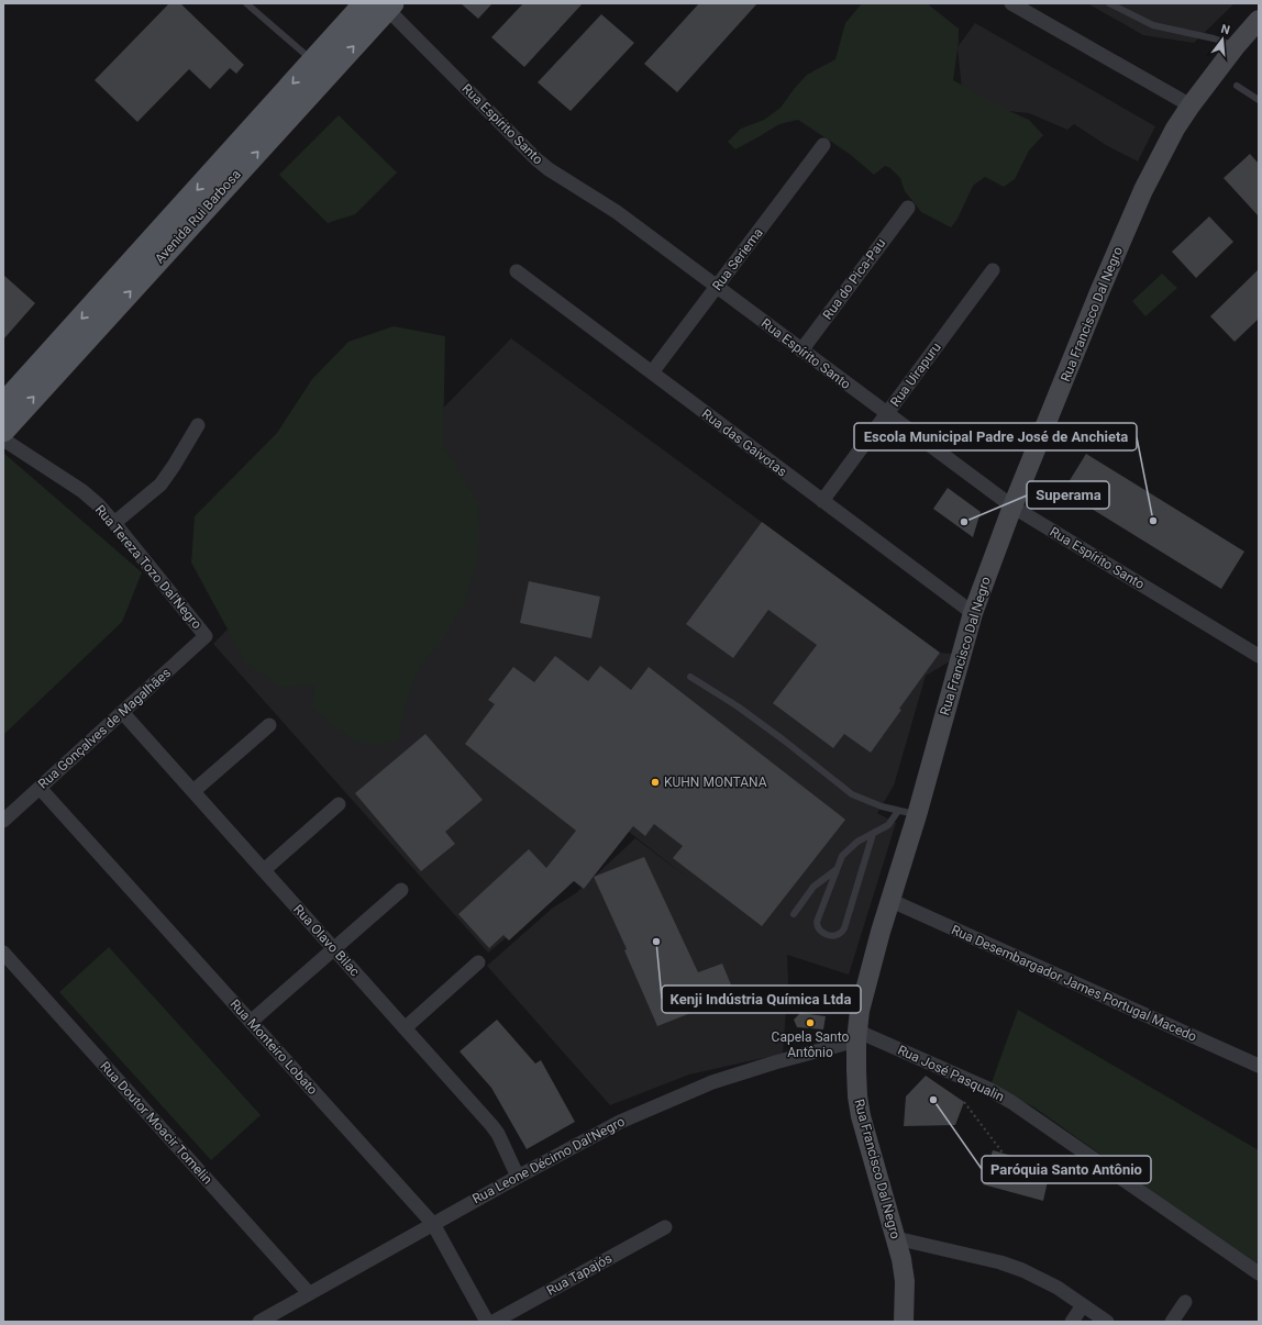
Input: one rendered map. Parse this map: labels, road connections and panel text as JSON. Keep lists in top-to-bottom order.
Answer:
{
  "streets": {
    "main road": ["Avenida Rui Barbosa"],
    "street": [
      "Rua Espírito Santo",
      "Rua Seriema",
      "Rua do Pica-Pau",
      "Rua Francisco Dal Negro",
      "Rua Uirapuru",
      "Rua das Gaivotas",
      "Rua Tereza Tozo Dal'Negro",
      "Rua Gonçalves de Magalhães",
      "Rua Olavo Bilac",
      "Rua Desembargador James Portugal Macedo",
      "Rua Monteiro Lobato",
      "Rua José Pasqualin",
      "Rua Doutor Moacir Tomelin",
      "Rua Leone Décimo Dal'Negro",
      "Rua Tapajós"
    ]
  },
  "crossings": [
    ["Rua Espírito Santo", "Avenida Rui Barbosa"],
    ["Rua Espírito Santo", "Rua Seriema"],
    ["Rua Espírito Santo", "Rua do Pica-Pau"],
    ["Rua Espírito Santo", "Rua Francisco Dal Negro"],
    ["Rua Espírito Santo", "Rua Uirapuru"],
    ["Rua Seriema", "Rua das Gaivotas"],
    ["Rua Francisco Dal Negro", "Rua das Gaivotas"],
    ["Rua Francisco Dal Negro", "Rua Desembargador James Portugal Macedo"],
    ["Rua Francisco Dal Negro", "Rua José Pasqualin"],
    ["Rua Francisco Dal Negro", "Rua Leone Décimo Dal'Negro"],
    ["Rua Uirapuru", "Rua das Gaivotas"],
    ["Rua Tereza Tozo Dal'Negro", "Rua Gonçalves de Magalhães"],
    ["Rua Gonçalves de Magalhães", "Rua Olavo Bilac"],
    ["Rua Gonçalves de Magalhães", "Rua Monteiro Lobato"],
    ["Rua Olavo Bilac", "Rua Leone Décimo Dal'Negro"],
    ["Rua Monteiro Lobato", "Rua Leone Décimo Dal'Negro"],
    ["Rua José Pasqualin", "Rua Leone Décimo Dal'Negro"],
    ["Rua Doutor Moacir Tomelin", "Rua Leone Décimo Dal'Negro"]
  ],
  "places": [
    "Escola Municipal Padre José de Anchieta",
    "Superama",
    "KUHN MONTANA",
    "Kenji Indústria Química Ltda",
    "Capela Santo Antônio",
    "Paróquia Santo Antônio"
  ],
  "north": "top"
}
